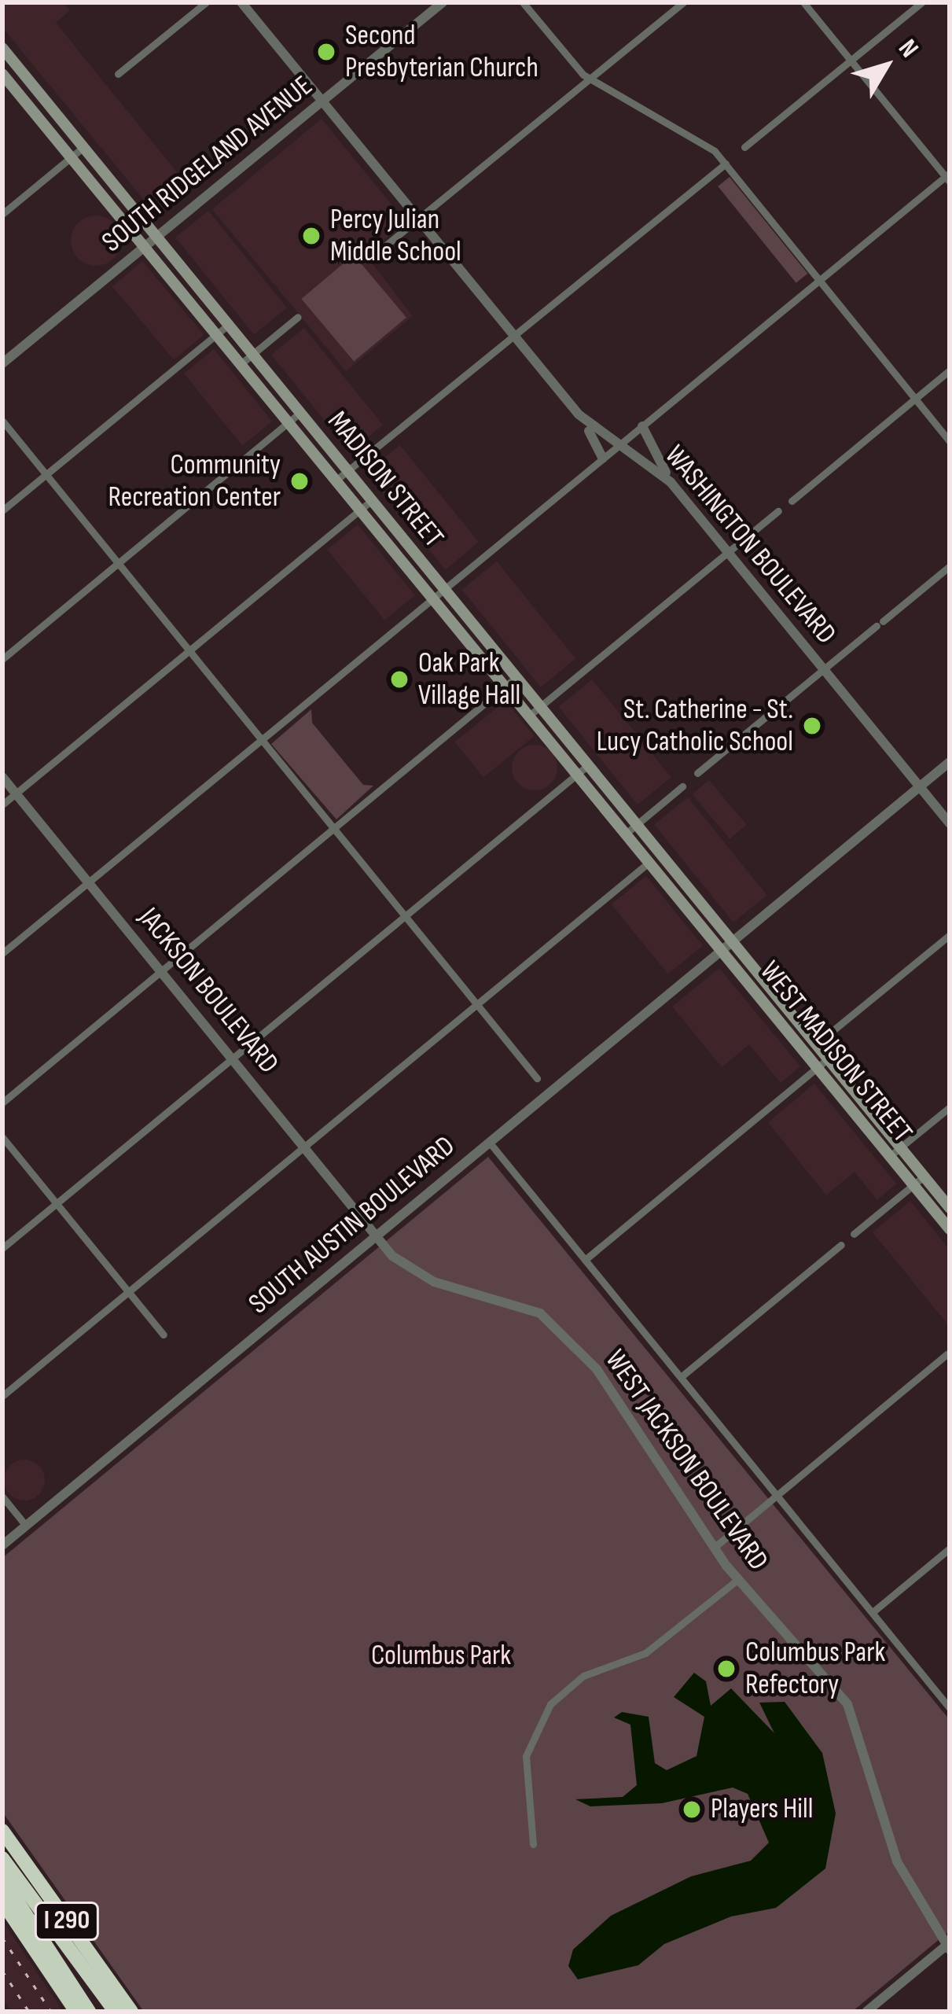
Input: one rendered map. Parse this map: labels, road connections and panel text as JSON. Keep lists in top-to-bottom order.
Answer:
{
  "streets": {
    "highway": ["I 290"],
    "main road": ["MADISON STREET", "WEST MADISON STREET"],
    "street": [
      "SOUTH RIDGELAND AVENUE",
      "WASHINGTON BOULEVARD",
      "JACKSON BOULEVARD",
      "SOUTH AUSTIN BOULEVARD",
      "WEST JACKSON BOULEVARD"
    ]
  },
  "crossings": [
    ["SOUTH RIDGELAND AVENUE", "MADISON STREET"],
    ["SOUTH RIDGELAND AVENUE", "WASHINGTON BOULEVARD"],
    ["MADISON STREET", "WEST MADISON STREET"],
    ["MADISON STREET", "SOUTH AUSTIN BOULEVARD"],
    ["WASHINGTON BOULEVARD", "SOUTH AUSTIN BOULEVARD"],
    ["JACKSON BOULEVARD", "SOUTH AUSTIN BOULEVARD"],
    ["JACKSON BOULEVARD", "WEST JACKSON BOULEVARD"],
    ["WEST MADISON STREET", "SOUTH AUSTIN BOULEVARD"],
    ["SOUTH AUSTIN BOULEVARD", "WEST JACKSON BOULEVARD"]
  ],
  "parks": ["Columbus Park"],
  "places": [
    "Second Presbyterian Church",
    "Percy Julian Middle School",
    "Community Recreation Center",
    "Oak Park Village Hall",
    "St. Catherine - St. Lucy Catholic School",
    "Columbus Park Refectory",
    "Players Hill"
  ],
  "north": "top right"
}
